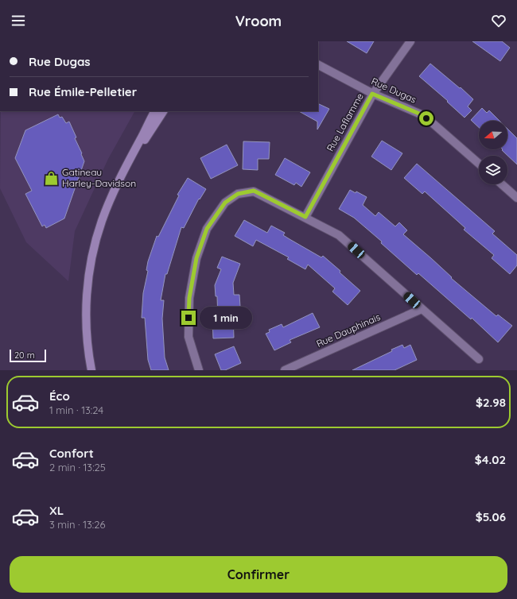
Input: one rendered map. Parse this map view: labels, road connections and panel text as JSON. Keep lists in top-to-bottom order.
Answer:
{
  "streets": {
    "street": ["Rue Dugas", "Rue Laflamme", "Rue Dauphinais"]
  },
  "crossings": [
    ["Rue Dugas", "Rue Laflamme"]
  ],
  "places": {
    "shop": ["Gatineau Harley-Davidson"]
  },
  "scale_bar": "20 m",
  "north": "left",
  "page": {
    "header": "Vroom",
    "banner": ["Rue Dugas", "Rue Émile-Pelletier"],
    "bubble": "1 min",
    "scale": "20 m",
    "list": [
      {
        "name": "Éco",
        "note": "1 min · 13:24",
        "value": "$2.98"
      },
      {
        "name": "Confort",
        "note": "2 min · 13:25",
        "value": "$4.02"
      },
      {
        "name": "XL",
        "note": "3 min · 13:26",
        "value": "$5.06"
      }
    ],
    "buttons": "Confirmer"
  }
}
